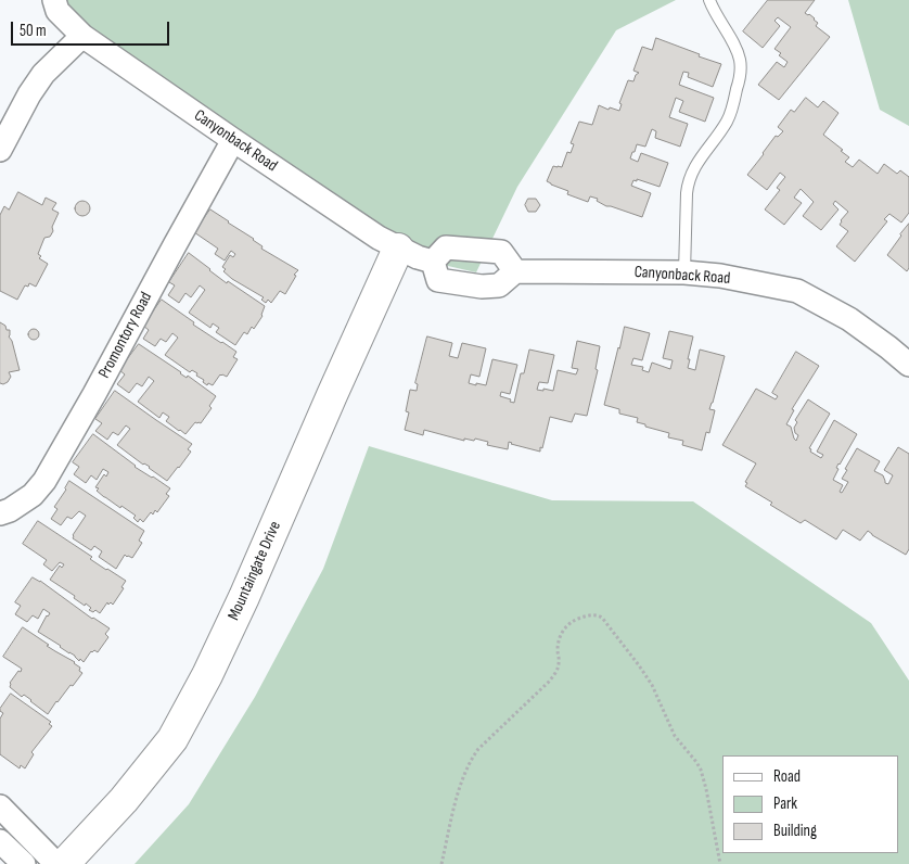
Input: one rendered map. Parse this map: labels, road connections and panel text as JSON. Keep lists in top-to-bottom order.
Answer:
{
  "streets": {
    "street": ["Canyonback Road", "Promontory Road", "Mountaingate Drive"]
  },
  "crossings": [
    ["Canyonback Road", "Promontory Road"],
    ["Canyonback Road", "Mountaingate Drive"]
  ],
  "legend": ["Road", "Park", "Building"],
  "scale_bar": "50 m"
}
